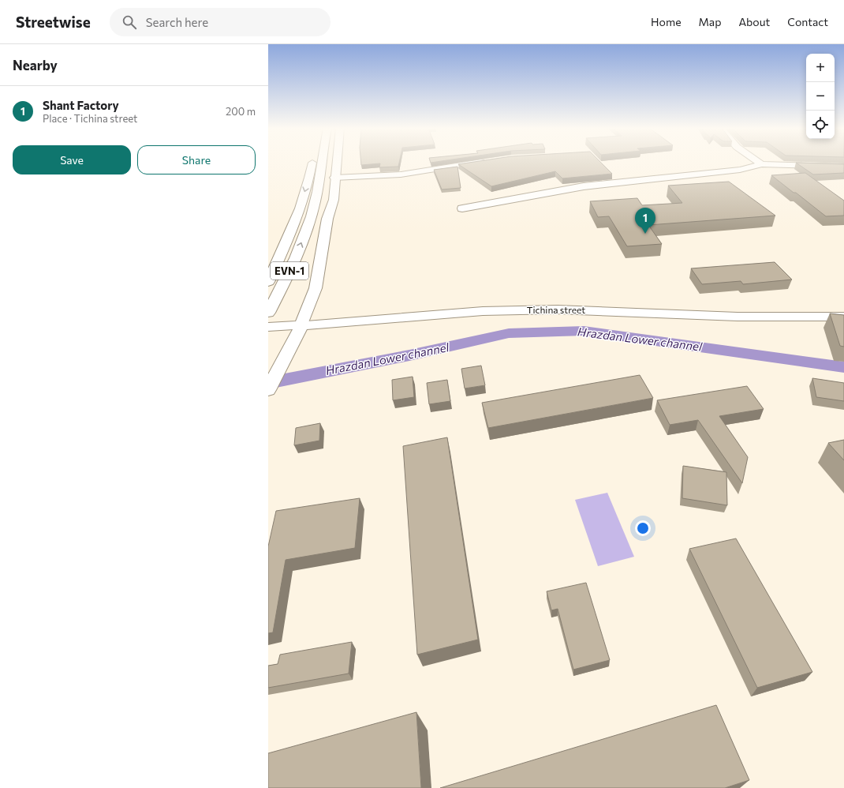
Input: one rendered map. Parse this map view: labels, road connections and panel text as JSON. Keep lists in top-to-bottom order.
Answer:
{
  "streets": {
    "main road": ["EVN-1", "Tichina street"]
  },
  "water": ["Hrazdan Lower channel"],
  "page": {
    "header": "Streetwise",
    "search": "Search here",
    "nav": [
      "Home",
      "Map",
      "About",
      "Contact"
    ],
    "heading": "Nearby",
    "map_buttons": ["+", "−"],
    "list": [
      {
        "mark": "1",
        "name": "Shant Factory",
        "note": "Place · Tichina street",
        "value": "200 m"
      }
    ],
    "buttons": ["Save", "Share"],
    "pins": "1"
  }
}
